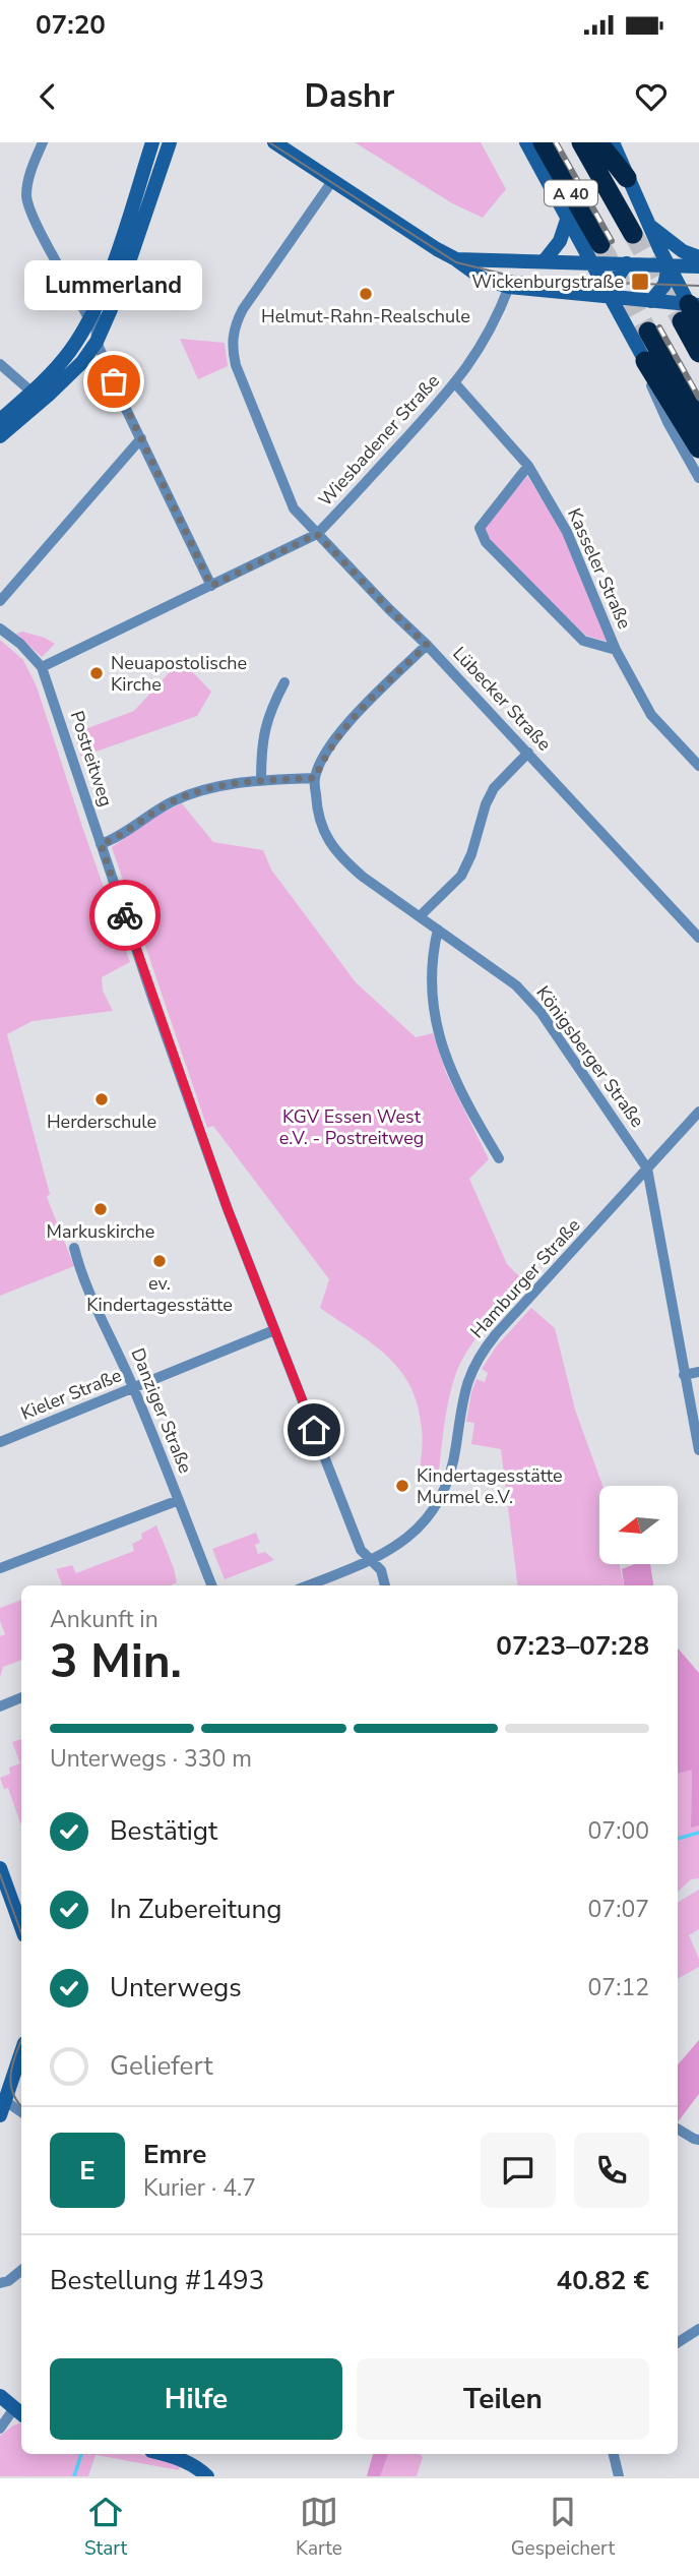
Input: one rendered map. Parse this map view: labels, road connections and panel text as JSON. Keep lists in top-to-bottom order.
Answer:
{
  "streets": {
    "highway": ["A 40"],
    "street": [
      "Wiesbadener Straße",
      "Kasseler Straße",
      "Lübecker Straße",
      "Postreitweg",
      "Königsberger Straße",
      "Hamburger Straße",
      "Kieler Straße",
      "Danziger Straße"
    ]
  },
  "crossings": [
    ["Wiesbadener Straße", "Kasseler Straße"],
    ["Wiesbadener Straße", "Lübecker Straße"],
    ["Wiesbadener Straße", "Postreitweg"],
    ["Lübecker Straße", "Königsberger Straße"],
    ["Postreitweg", "Hamburger Straße"],
    ["Postreitweg", "Kieler Straße"],
    ["Königsberger Straße", "Hamburger Straße"],
    ["Kieler Straße", "Danziger Straße"]
  ],
  "parks": ["KGV Essen West e.V. - Postreitweg"],
  "places": {
    "transit": ["Wickenburgstraße"],
    "other": [
      "Helmut-Rahn-Realschule",
      "Lummerland",
      "Neuapostolische Kirche",
      "Herderschule",
      "Markuskirche",
      "ev. Kindertagesstätte",
      "Kindertagesstätte Murmel e.V."
    ]
  },
  "north": "left",
  "page": {
    "status": "07:20",
    "header": "Dashr",
    "bubble": "Lummerland",
    "heading": ["3 Min.", "Ankunft in", "07:23–07:28"],
    "panel": [
      "Emre",
      "Kurier · 4.7",
      "Bestellung #1493",
      "40.82 €"
    ],
    "bar": "Unterwegs · 330 m",
    "list": [
      ["Bestätigt", "07:00"],
      ["In Zubereitung", "07:07"],
      ["Unterwegs", "07:12"],
      "Geliefert"
    ],
    "round": "E",
    "buttons": ["Hilfe", "Teilen"],
    "tabs": ["Start", "Karte", "Gespeichert"]
  }
}
